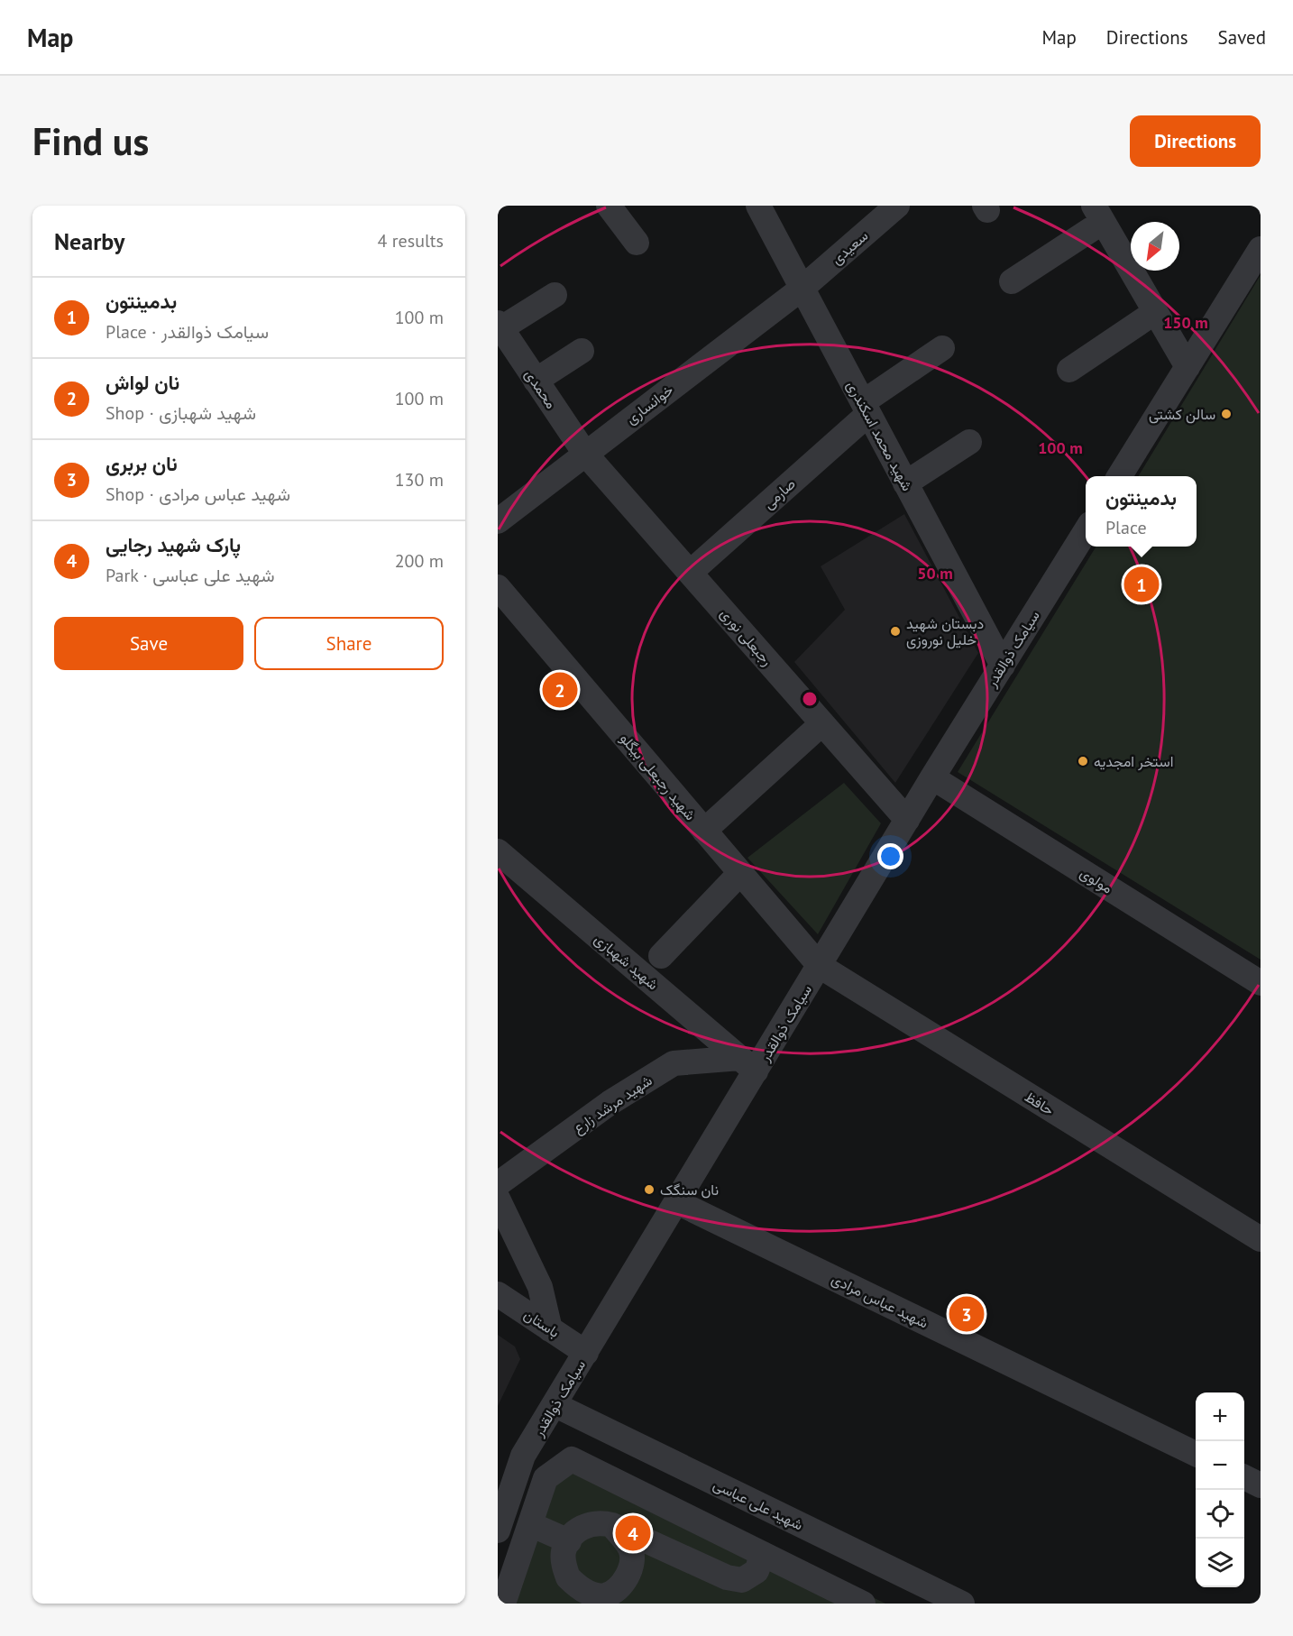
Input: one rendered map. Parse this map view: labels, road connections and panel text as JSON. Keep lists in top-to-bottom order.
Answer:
{
  "streets": {
    "street": [
      "سعیدی",
      "محمدی",
      "خوانساری",
      "شهید محمد اسکندری",
      "صارمی",
      "رجبعلی نوری",
      "سیامک ذوالقدر",
      "شهید رجبعلی بیگلو",
      "مولوی",
      "شهید شهبازی",
      "حافظ",
      "شهید مرشد زارع",
      "شهید عباس مرادی",
      "باستان",
      "شهید علی عباسی"
    ]
  },
  "crossings": [
    ["سعیدی", "خوانساری"],
    ["سعیدی", "شهید محمد اسکندری"],
    ["محمدی", "خوانساری"],
    ["محمدی", "رجبعلی نوری"],
    ["خوانساری", "شهید محمد اسکندری"],
    ["خوانساری", "رجبعلی نوری"],
    ["شهید محمد اسکندری", "صارمی"],
    ["شهید محمد اسکندری", "سیامک ذوالقدر"],
    ["صارمی", "رجبعلی نوری"],
    ["رجبعلی نوری", "سیامک ذوالقدر"],
    ["سیامک ذوالقدر", "شهید رجبعلی بیگلو"],
    ["سیامک ذوالقدر", "مولوی"],
    ["سیامک ذوالقدر", "شهید شهبازی"],
    ["سیامک ذوالقدر", "حافظ"],
    ["سیامک ذوالقدر", "شهید مرشد زارع"],
    ["سیامک ذوالقدر", "شهید عباس مرادی"],
    ["سیامک ذوالقدر", "باستان"],
    ["سیامک ذوالقدر", "شهید علی عباسی"],
    ["شهید رجبعلی بیگلو", "حافظ"],
    ["شهید شهبازی", "شهید مرشد زارع"]
  ],
  "places": [
    "سالن کشتی",
    "دبستان شهید خلیل نوروزی",
    "استخر امجدیه",
    "نان سنگک"
  ],
  "north": "bottom left",
  "page": {
    "header": "Map",
    "nav": ["Map", "Directions", "Saved"],
    "buttons": [
      "Directions",
      ["Save", "Share"]
    ],
    "title": "Find us",
    "heading": ["Nearby", "4 results"],
    "list": [
      {
        "mark": "1",
        "name": "بدمینتون",
        "note": "Place · سیامک ذوالقدر",
        "value": "100 m"
      },
      {
        "mark": "2",
        "name": "نان لواش",
        "note": "Shop · شهید شهبازی",
        "value": "100 m"
      },
      {
        "mark": "3",
        "name": "نان بربری",
        "note": "Shop · شهید عباس مرادی",
        "value": "130 m"
      },
      {
        "mark": "4",
        "name": "پارک شهید رجایی",
        "note": "Park · شهید علی عباسی",
        "value": "200 m"
      }
    ],
    "popup": ["بدمینتون", "Place"],
    "pins": [
      "1",
      "2",
      "3",
      "4"
    ],
    "map_buttons": ["+", "−"]
  },
  "rings": ["150 m", "100 m", "50 m"]
}
